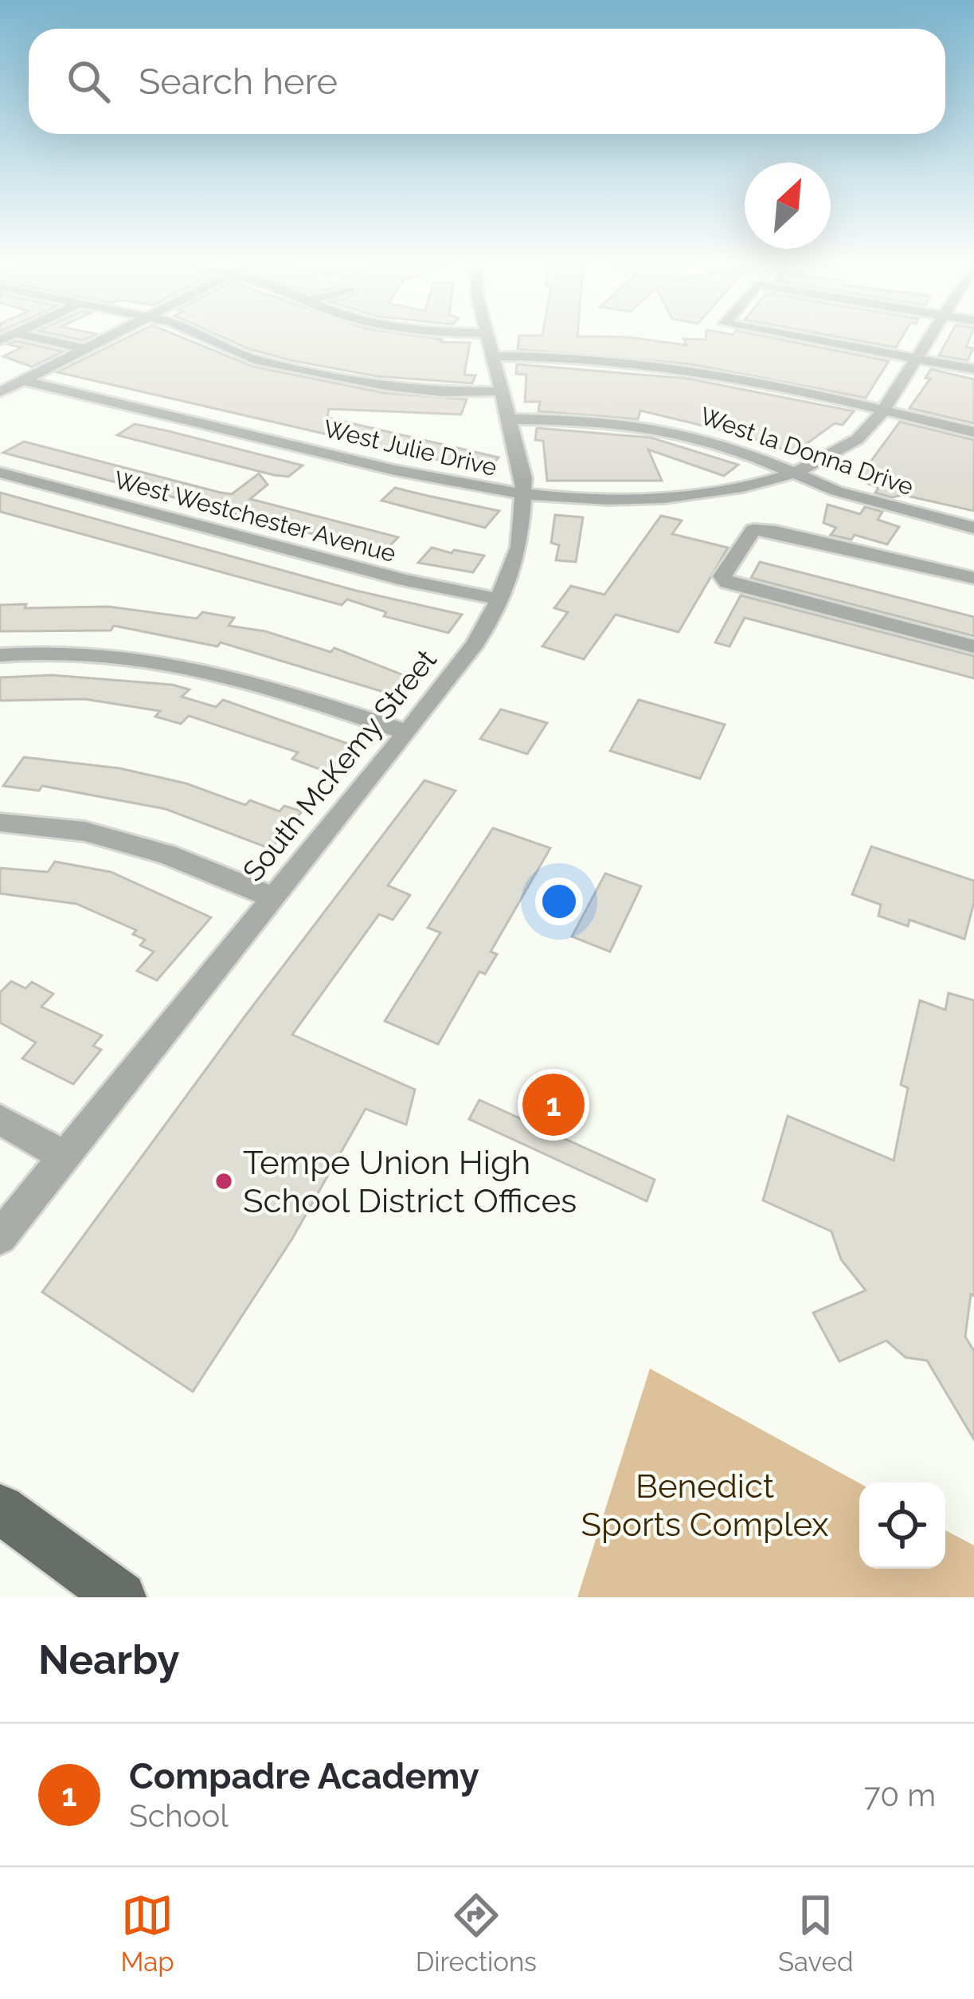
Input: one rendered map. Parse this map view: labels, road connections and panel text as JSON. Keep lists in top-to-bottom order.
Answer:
{
  "streets": {
    "street": [
      "West Julie Drive",
      "West la Donna Drive",
      "West Westchester Avenue",
      "South McKemy Street"
    ]
  },
  "crossings": [
    ["West Julie Drive", "West la Donna Drive"],
    ["West Julie Drive", "South McKemy Street"],
    ["West la Donna Drive", "South McKemy Street"],
    ["West Westchester Avenue", "South McKemy Street"]
  ],
  "parks": ["Benedict Sports Complex"],
  "places": ["Tempe Union High School District Offices"],
  "north": "top right",
  "page": {
    "search": "Search here",
    "pins": "1",
    "heading": "Nearby",
    "list": [
      {
        "mark": "1",
        "name": "Compadre Academy",
        "note": "School",
        "value": "70 m"
      }
    ],
    "nav": ["Map", "Directions", "Saved"]
  }
}
